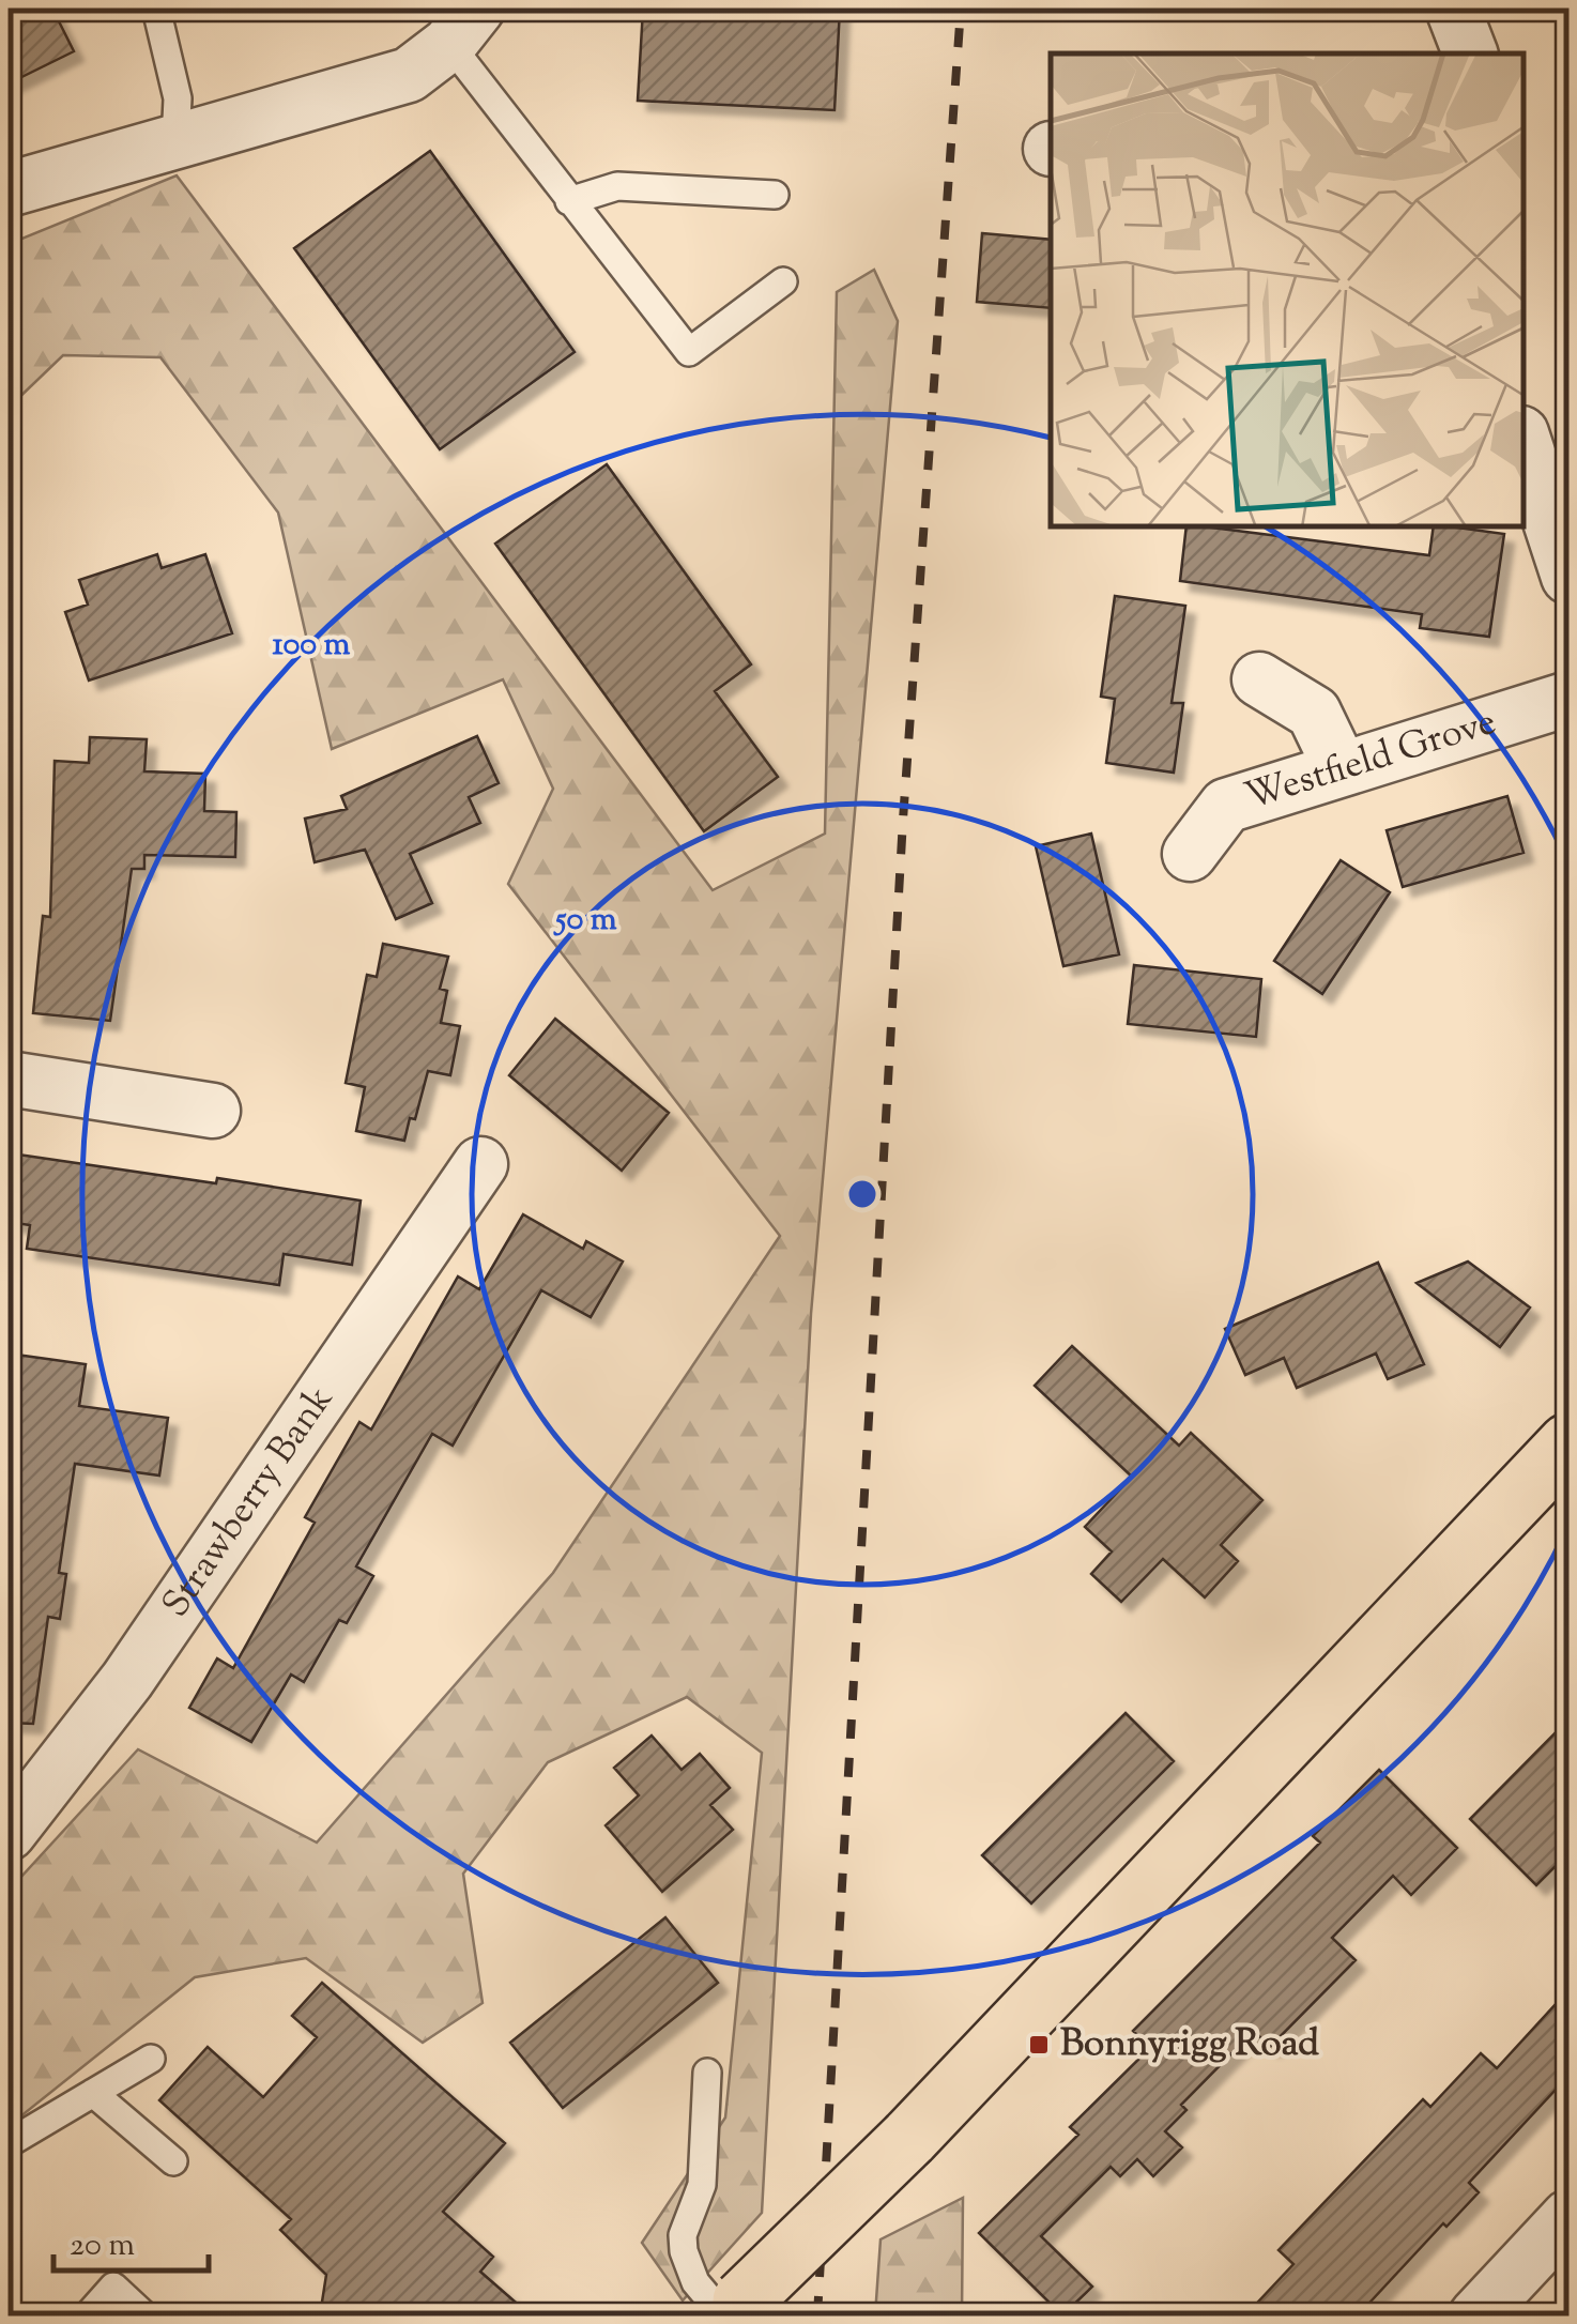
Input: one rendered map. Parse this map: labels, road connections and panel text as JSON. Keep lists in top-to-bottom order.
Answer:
{
  "streets": {
    "street": ["Westfield Grove", "Strawberry Bank"]
  },
  "places": {
    "transit": ["Bonnyrigg Road"]
  },
  "scale_bar": "20 m",
  "rings": ["100 m", "50 m"]
}
